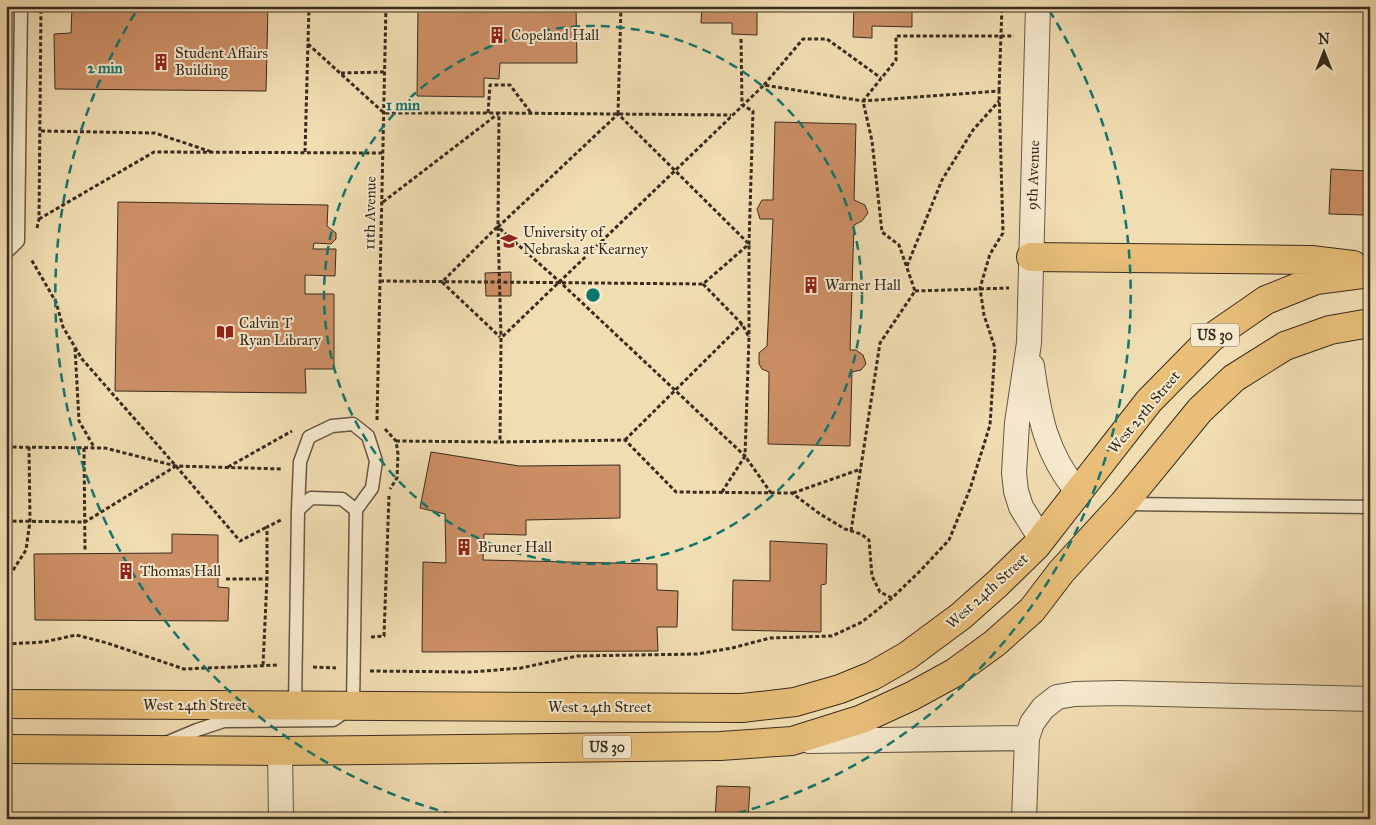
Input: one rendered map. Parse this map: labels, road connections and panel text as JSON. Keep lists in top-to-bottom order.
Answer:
{
  "streets": {
    "main road": ["US 30", "West 25th Street", "West 24th Street"],
    "street": ["9th Avenue"],
    "path": ["11th Avenue"]
  },
  "crossings": [
    ["9th Avenue", "West 24th Street"],
    ["West 25th Street", "West 24th Street"]
  ],
  "places": {
    "building": [
      "Copeland Hall",
      "Student Affairs Building",
      "Warner Hall",
      "Bruner Hall",
      "Thomas Hall"
    ],
    "school or university": ["University of Nebraska at Kearney"],
    "library": ["Calvin T Ryan Library"]
  },
  "north": "top",
  "rings": ["2 min", "1 min"]
}
